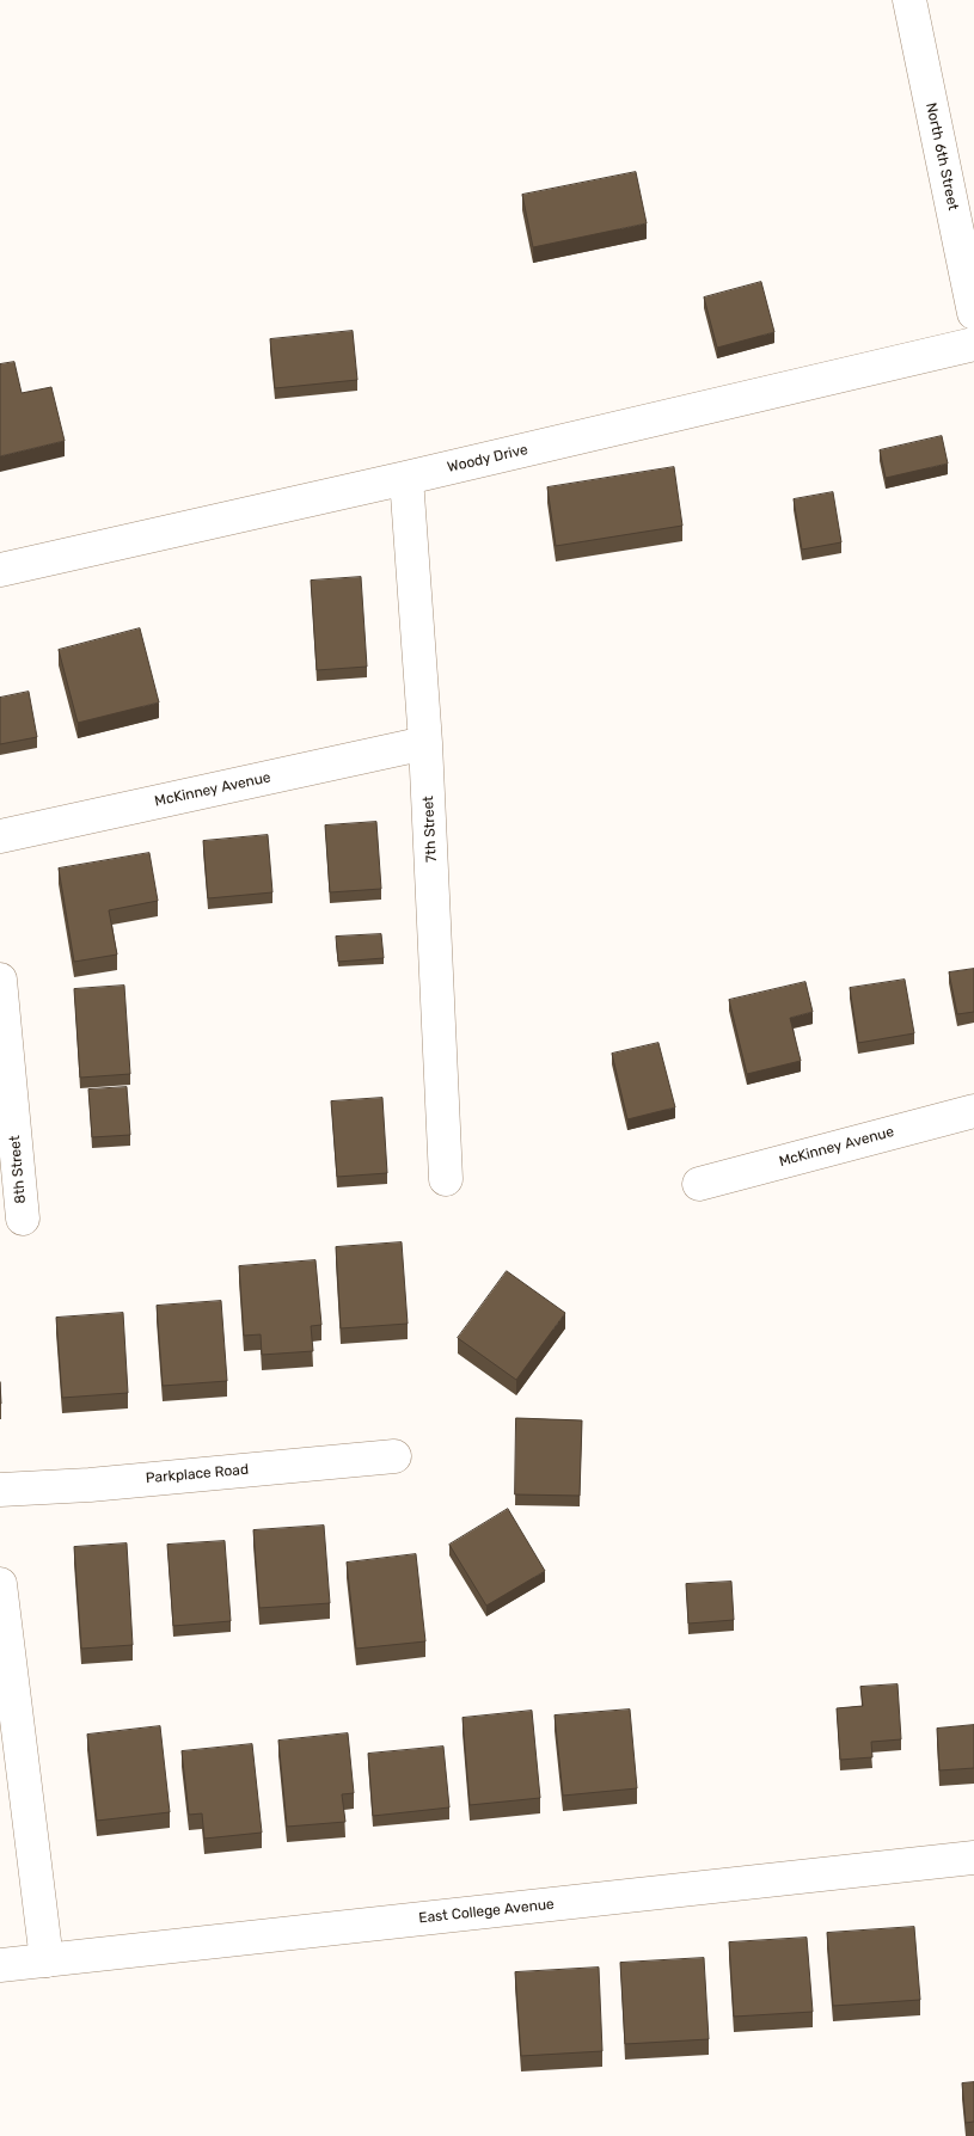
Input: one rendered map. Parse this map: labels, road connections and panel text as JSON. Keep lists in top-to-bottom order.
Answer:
{
  "streets": {
    "street": [
      "North 6th Street",
      "Woody Drive",
      "McKinney Avenue",
      "7th Street",
      "8th Street",
      "Parkplace Road",
      "East College Avenue"
    ]
  },
  "crossings": [
    ["Woody Drive", "7th Street"],
    ["McKinney Avenue", "7th Street"]
  ]
}
